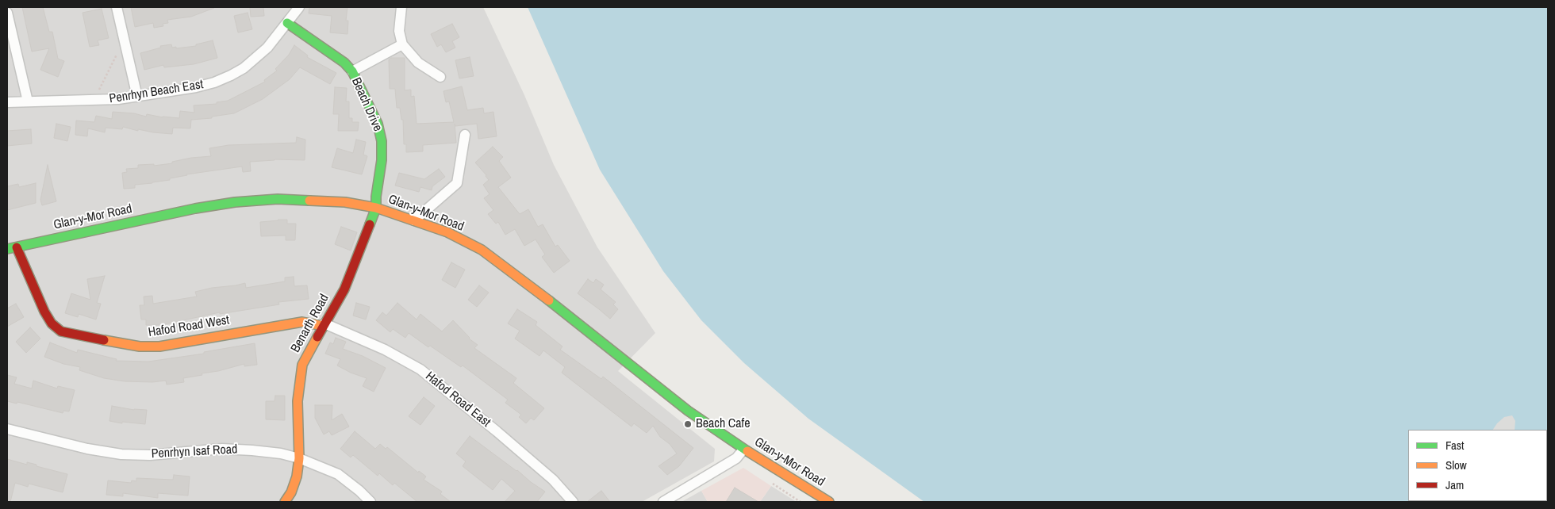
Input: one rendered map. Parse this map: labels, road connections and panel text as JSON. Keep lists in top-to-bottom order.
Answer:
{
  "streets": {
    "street": [
      "Penrhyn Beach East",
      "Beach Drive",
      "Glan-y-Mor Road",
      "Benarth Road",
      "Hafod Road West",
      "Hafod Road East",
      "Penrhyn Isaf Road"
    ]
  },
  "crossings": [
    ["Penrhyn Beach East", "Beach Drive"],
    ["Beach Drive", "Glan-y-Mor Road"],
    ["Beach Drive", "Benarth Road"],
    ["Glan-y-Mor Road", "Benarth Road"],
    ["Glan-y-Mor Road", "Hafod Road West"],
    ["Benarth Road", "Hafod Road West"],
    ["Benarth Road", "Hafod Road East"],
    ["Benarth Road", "Penrhyn Isaf Road"],
    ["Hafod Road West", "Hafod Road East"]
  ],
  "places": ["Beach Cafe"],
  "legend": ["Fast", "Slow", "Jam"]
}
